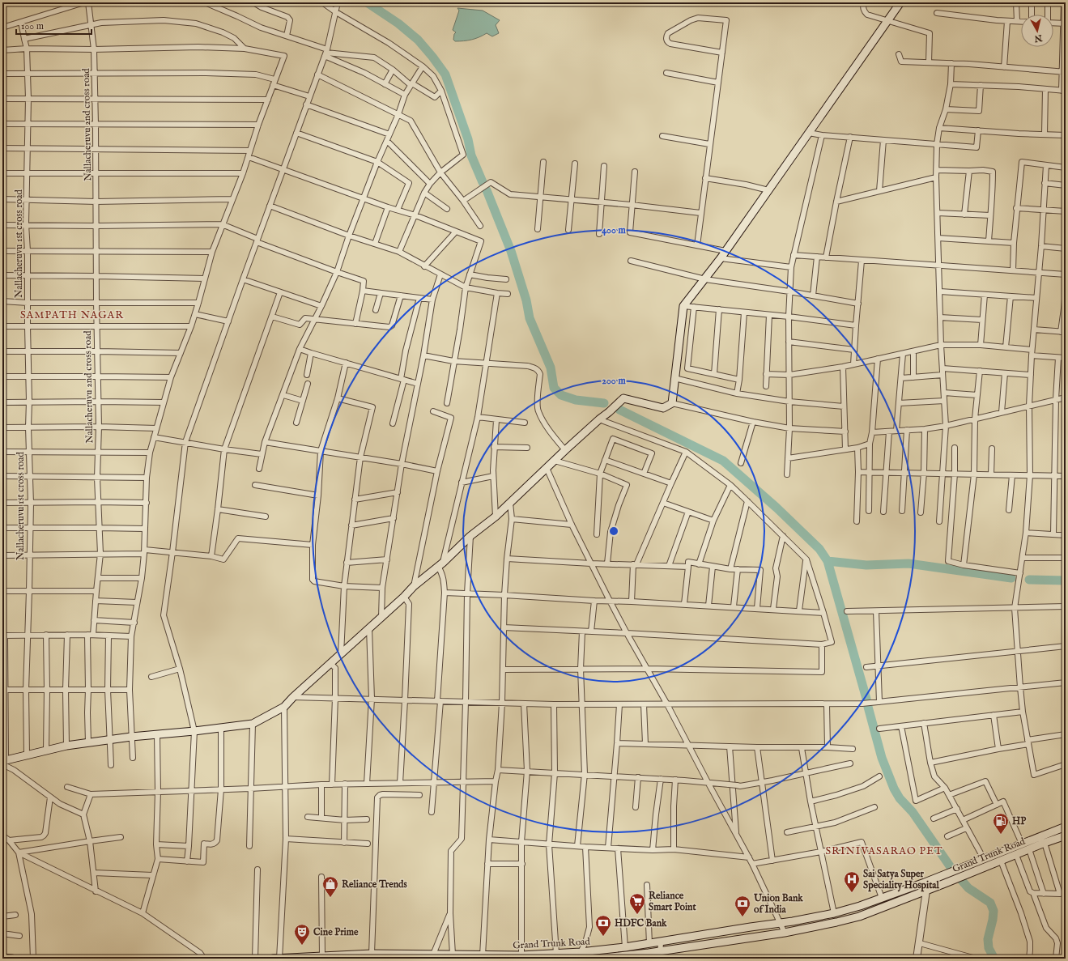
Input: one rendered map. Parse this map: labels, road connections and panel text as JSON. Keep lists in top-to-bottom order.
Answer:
{
  "streets": {
    "main road": ["Grand Trunk Road"],
    "street": ["Nallacheruvu 2nd cross road", "Nallacheruvu 1st cross road"]
  },
  "districts": ["SAMPATH NAGAR", "SRINIVASARAO PET"],
  "places": {
    "fuel station": ["HP"],
    "hospital": ["Sai Satya Super Speciality Hospital"],
    "shop": ["Reliance Trends"],
    "supermarket": ["Reliance Smart Point"],
    "bank": ["Union Bank of India", "HDFC Bank"],
    "theatre": ["Cine Prime"]
  },
  "scale_bar": "100 m",
  "north": "bottom",
  "rings": ["400 m", "200 m"]
}
